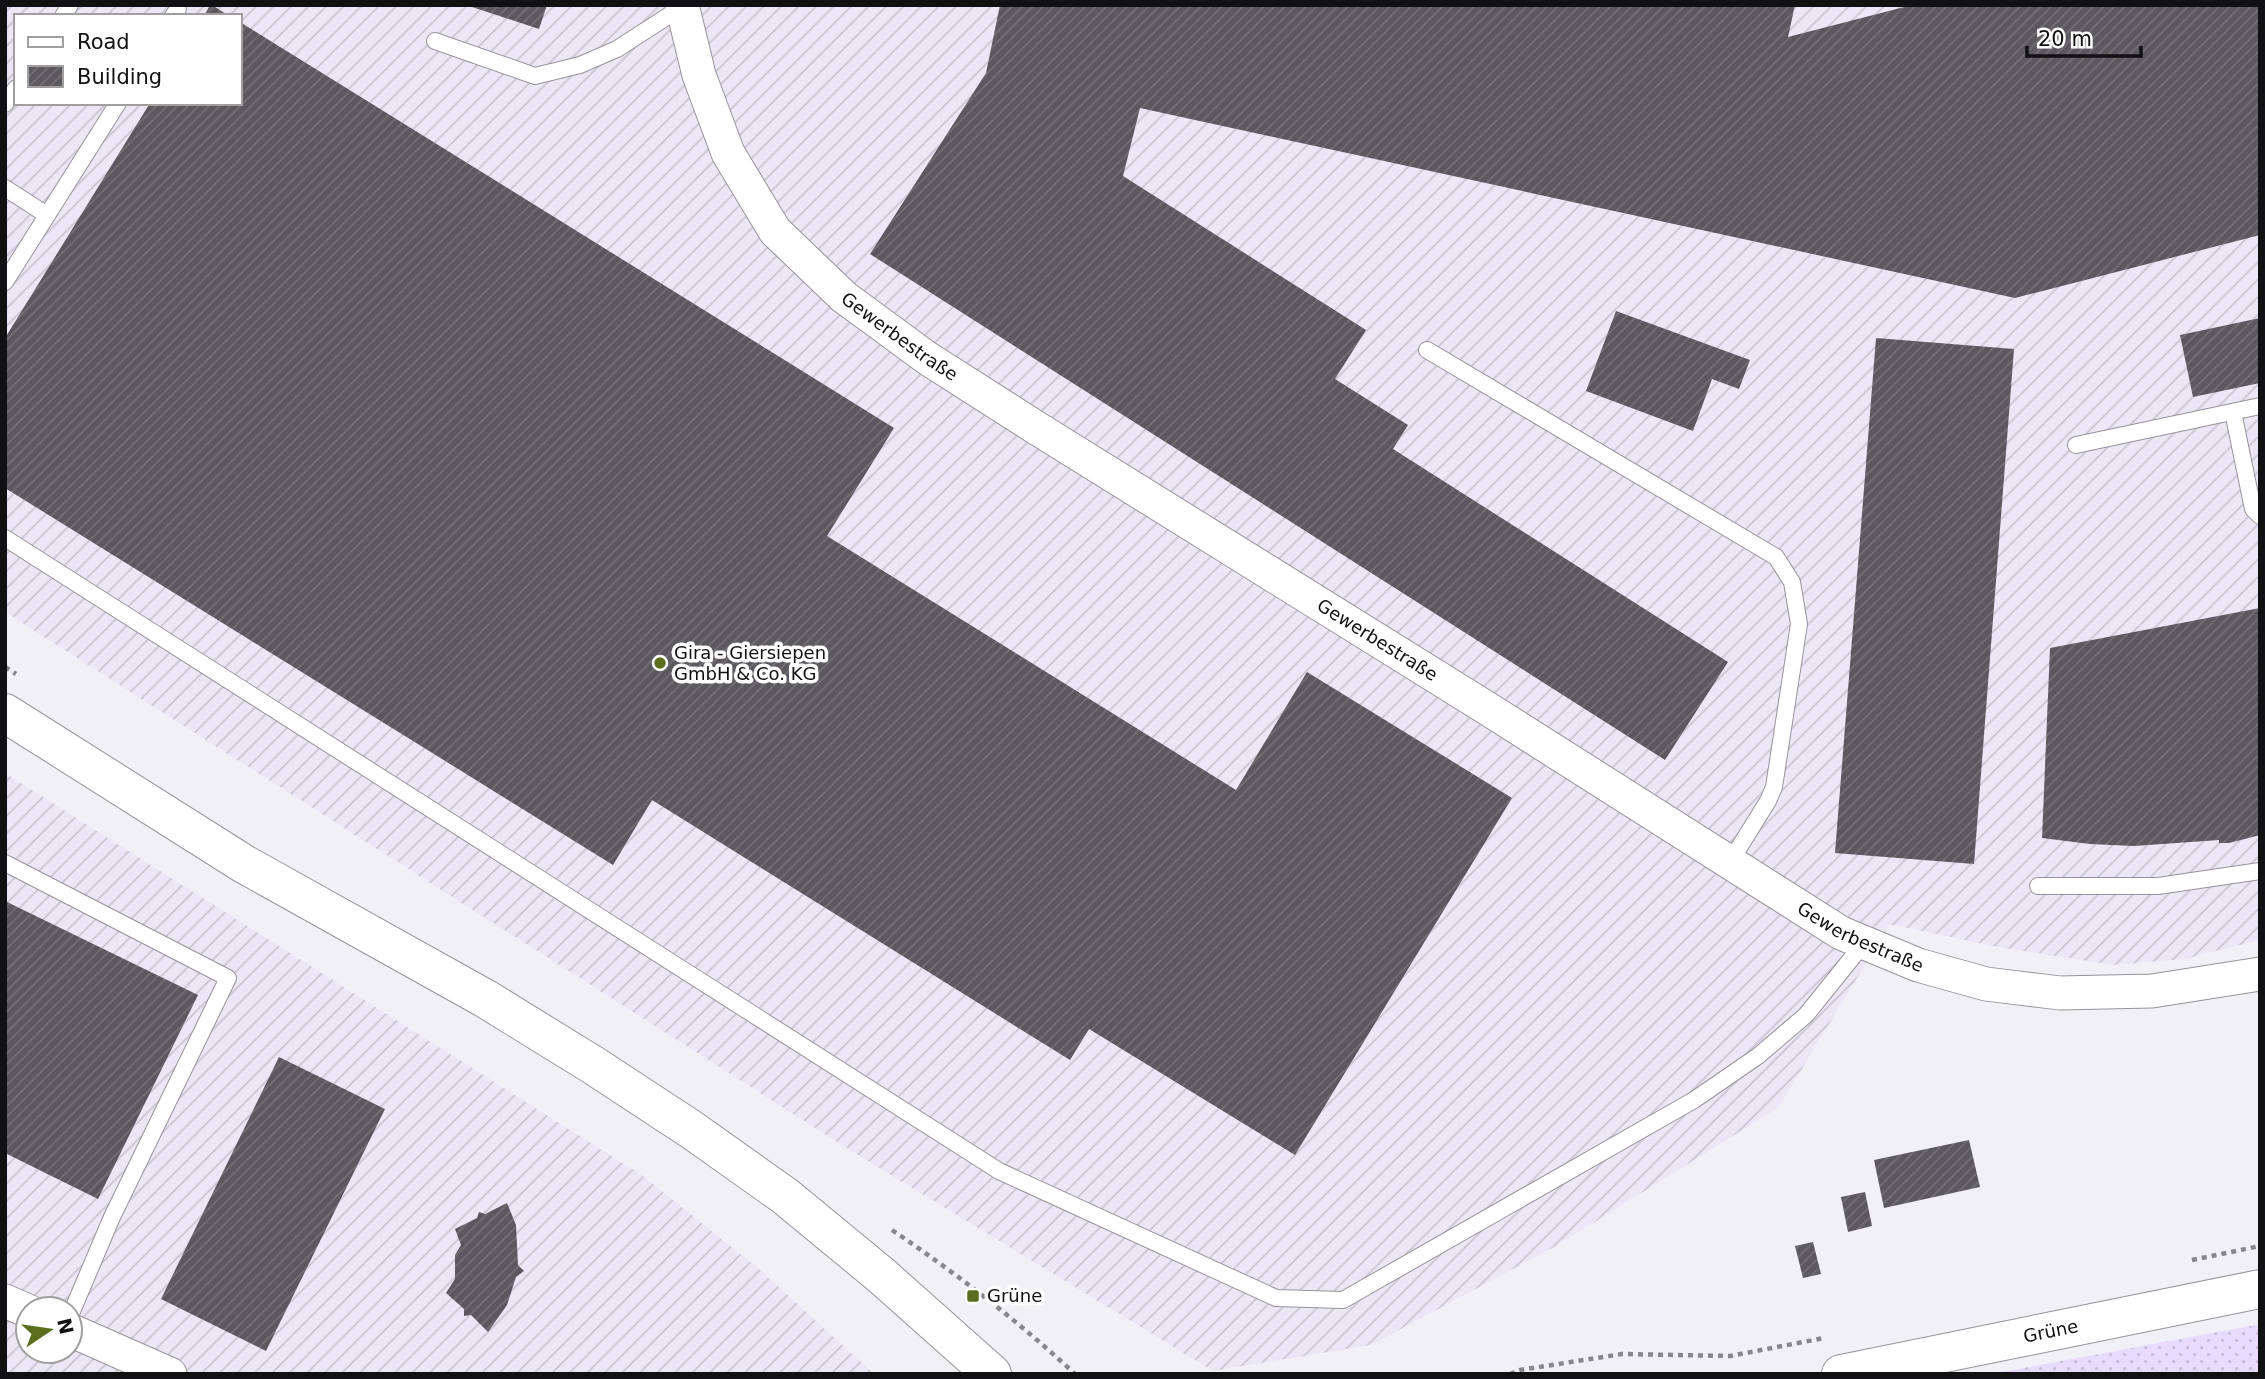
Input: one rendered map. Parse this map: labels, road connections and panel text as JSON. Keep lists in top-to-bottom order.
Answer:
{
  "streets": {
    "main road": ["Grüne"],
    "street": ["Gewerbestraße"]
  },
  "places": {
    "other": ["Gira - Giersiepen GmbH & Co. KG"],
    "transit": ["Grüne"]
  },
  "legend": ["Road", "Building"],
  "scale_bar": "20 m",
  "north": "right"
}
